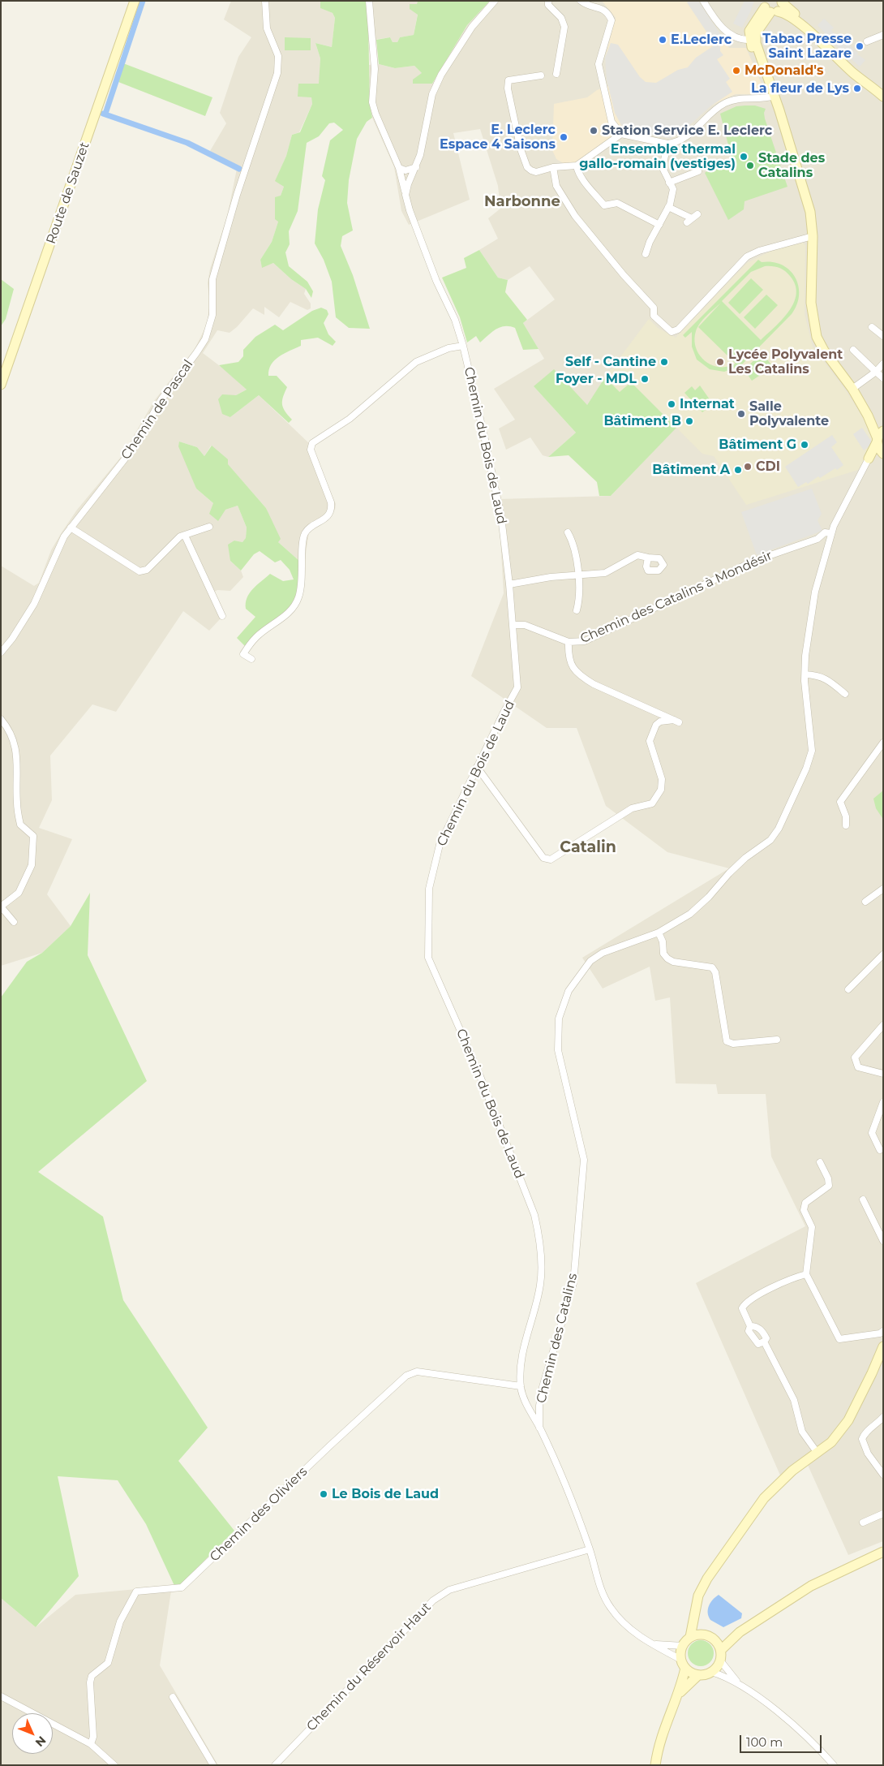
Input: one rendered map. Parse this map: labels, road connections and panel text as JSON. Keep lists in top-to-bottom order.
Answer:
{
  "streets": {
    "main road": ["Route de Sauzet"],
    "street": [
      "Chemin de Pascal",
      "Chemin du Bois de Laud",
      "Chemin des Catalins à Mondésir",
      "Chemin des Catalins",
      "Chemin des Oliviers",
      "Chemin du Réservoir Haut"
    ]
  },
  "crossings": [
    ["Chemin du Bois de Laud", "Chemin des Catalins à Mondésir"],
    ["Chemin du Bois de Laud", "Chemin des Catalins"],
    ["Chemin du Bois de Laud", "Chemin des Oliviers"],
    ["Chemin du Bois de Laud", "Chemin du Réservoir Haut"],
    ["Chemin des Catalins à Mondésir", "Chemin des Catalins"]
  ],
  "districts": ["Narbonne", "Catalin"],
  "places": [
    "E.Leclerc",
    "Tabac Presse Saint Lazare",
    "McDonald's",
    "La fleur de Lys",
    "Station Service E. Leclerc",
    "E. Leclerc Espace 4 Saisons",
    "Ensemble thermal gallo-romain (vestiges)",
    "Stade des Catalins",
    "Self - Cantine",
    "Lycée Polyvalent Les Catalins",
    "Foyer - MDL",
    "Internat",
    "Salle Polyvalente",
    "Bâtiment B",
    "Bâtiment G",
    "CDI",
    "Bâtiment A",
    "Le Bois de Laud"
  ],
  "scale_bar": "100 m",
  "north": "bottom right"
}
